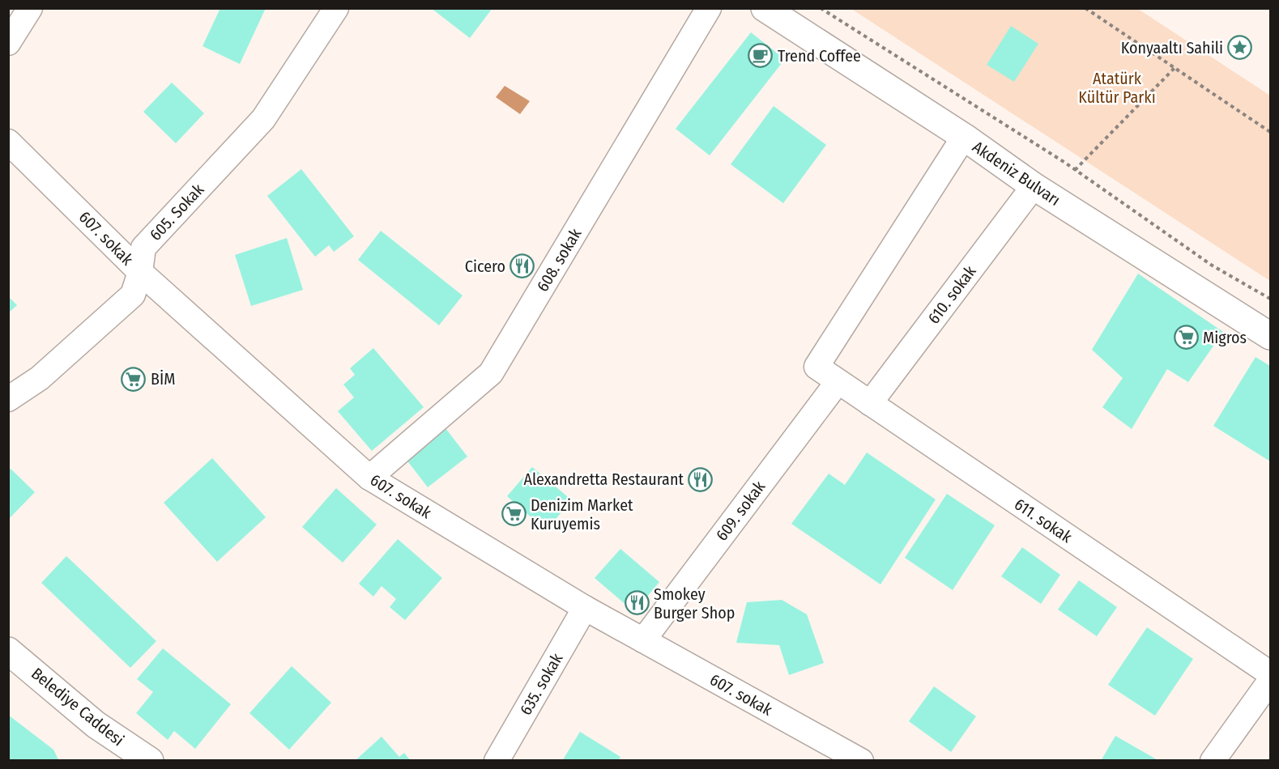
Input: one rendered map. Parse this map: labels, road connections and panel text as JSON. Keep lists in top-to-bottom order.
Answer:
{
  "streets": {
    "main road": ["Akdeniz Bulvarı", "Belediye Caddesi"],
    "street": [
      "605. Sokak",
      "607. sokak",
      "608. sokak",
      "610. sokak",
      "609. sokak",
      "611. sokak",
      "635. sokak"
    ]
  },
  "crossings": [
    ["Akdeniz Bulvarı", "610. sokak"],
    ["Akdeniz Bulvarı", "611. sokak"],
    ["605. Sokak", "607. sokak"],
    ["607. sokak", "608. sokak"],
    ["607. sokak", "609. sokak"],
    ["607. sokak", "635. sokak"],
    ["610. sokak", "611. sokak"],
    ["609. sokak", "611. sokak"]
  ],
  "parks": ["Atatürk Kültür Parkı"],
  "places": {
    "place": ["Konyaaltı Sahili"],
    "cafe": ["Trend Coffee"],
    "restaurant": ["Cicero", "Alexandretta Restaurant", "Smokey Burger Shop"],
    "supermarket": ["Migros", "BİM", "Denizim Market Kuruyemis"]
  }
}
